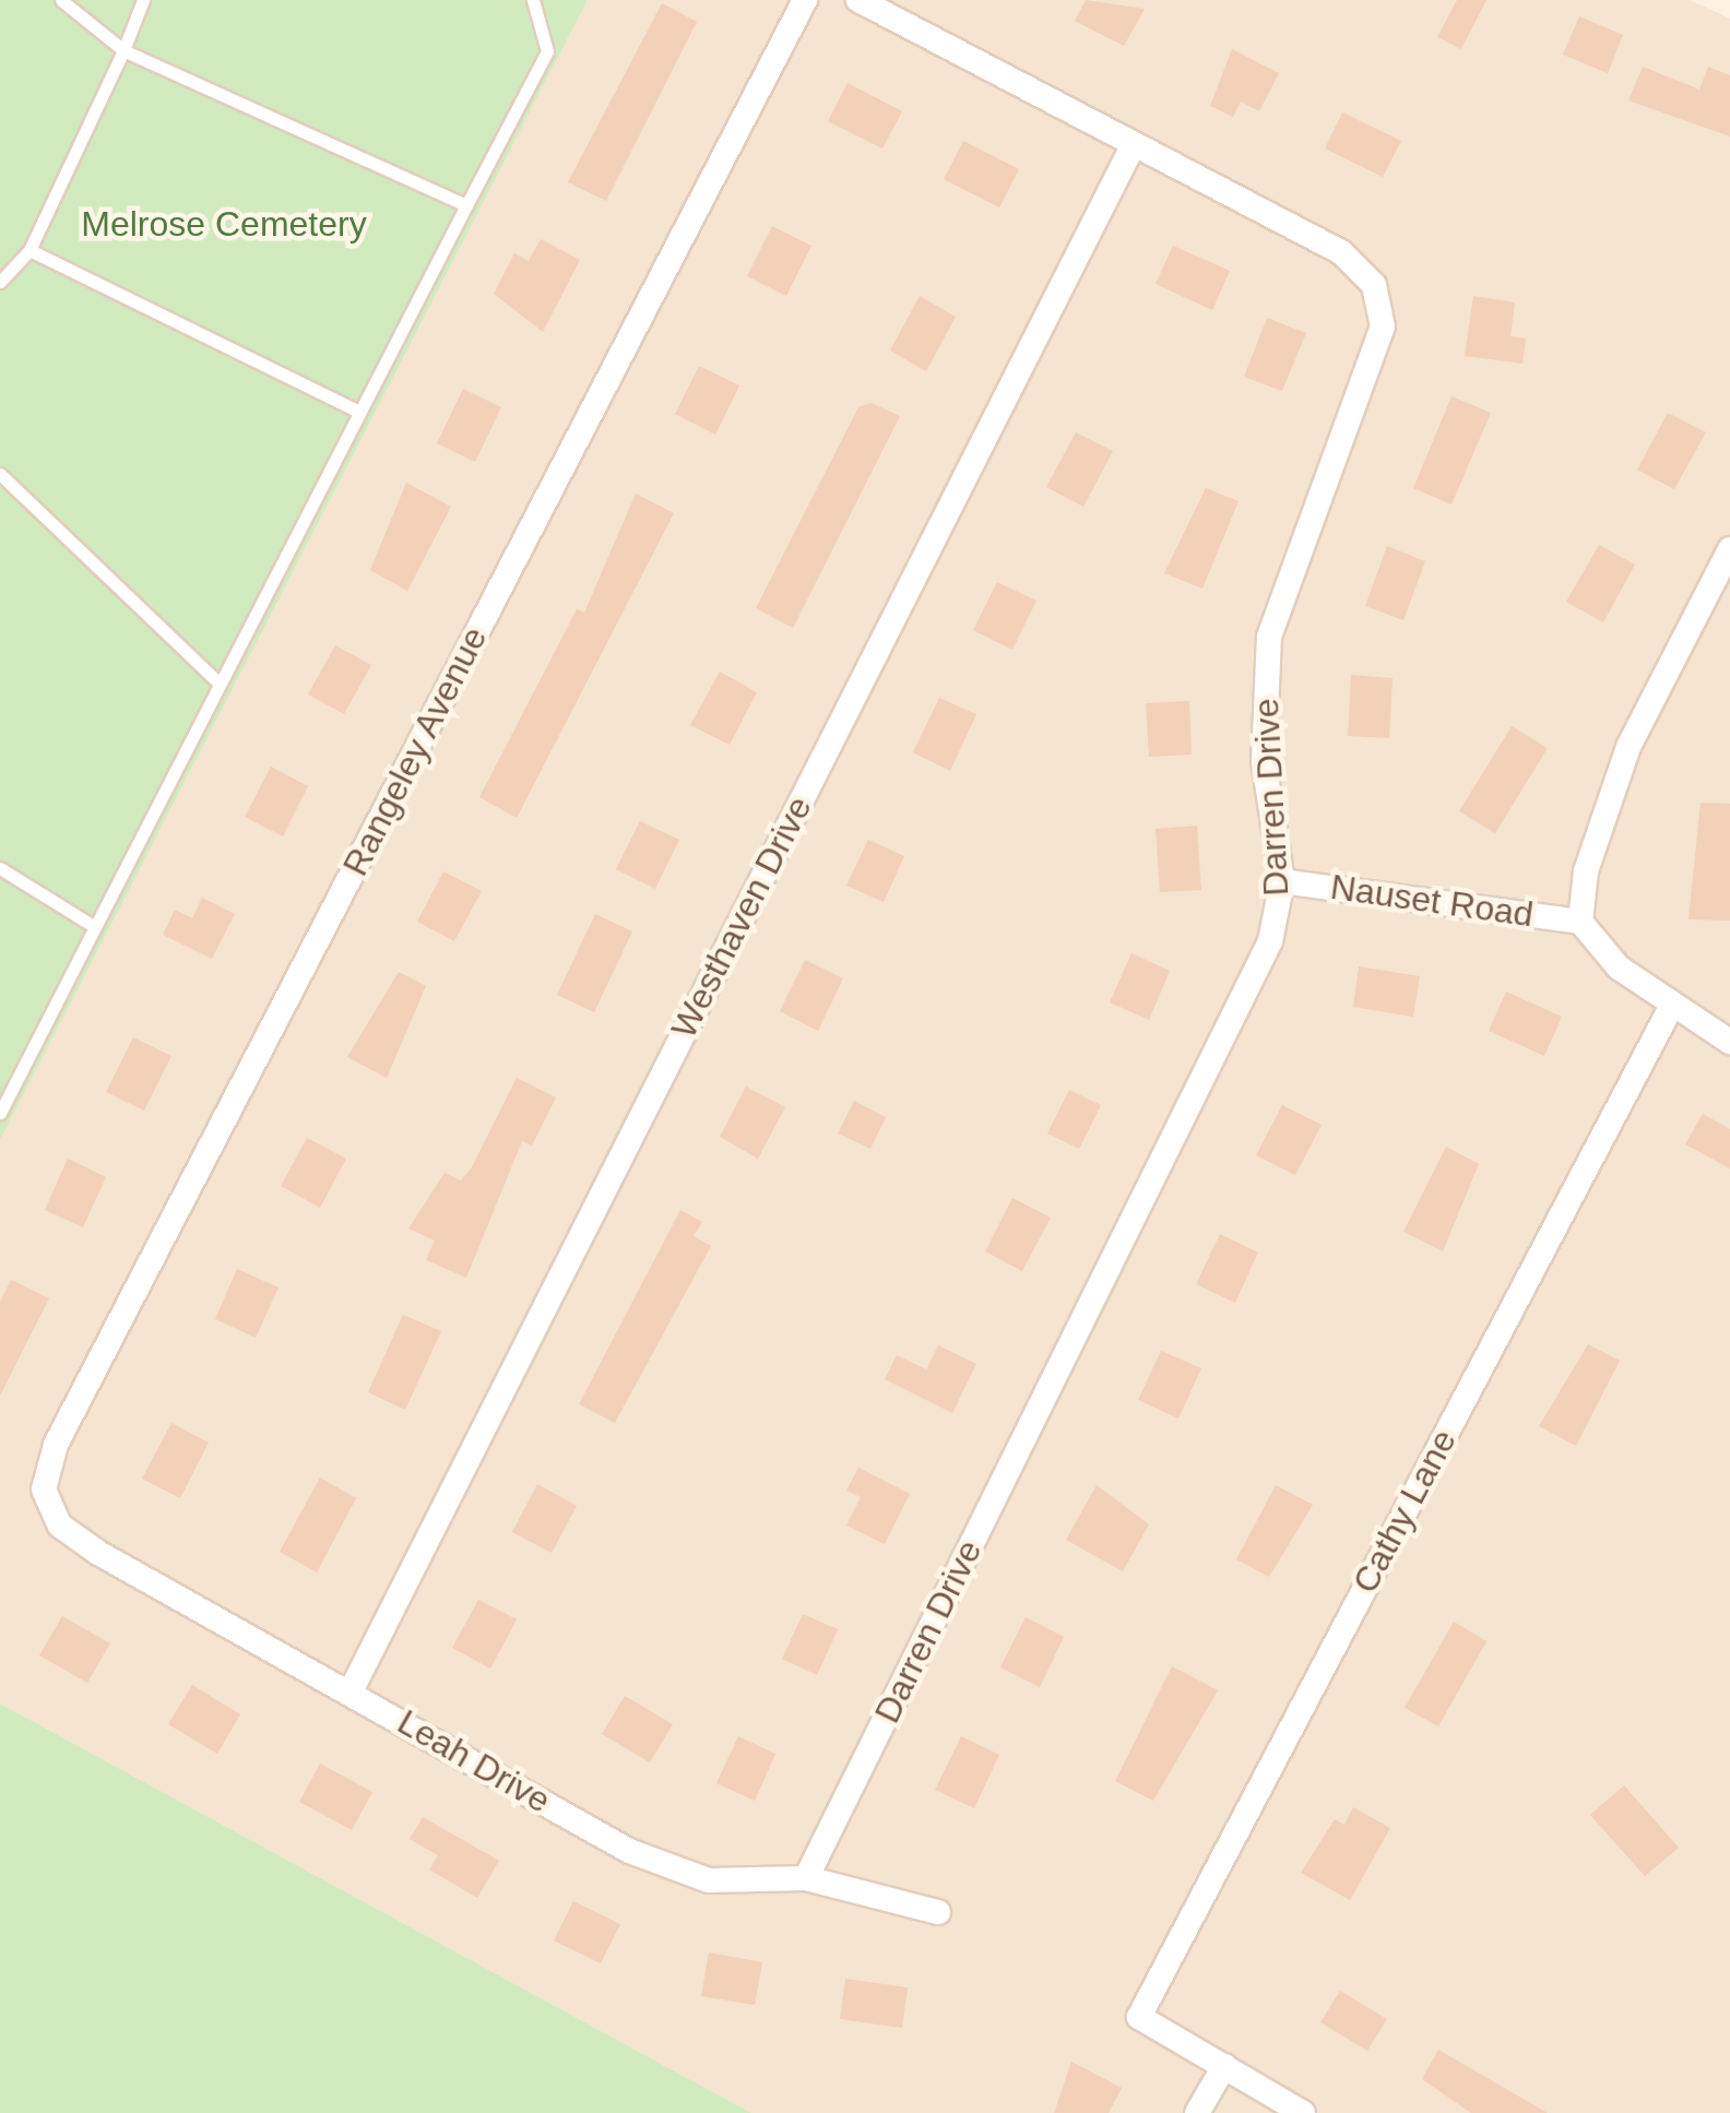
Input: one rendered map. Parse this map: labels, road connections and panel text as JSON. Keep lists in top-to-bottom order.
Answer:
{
  "streets": {
    "street": [
      "Rangeley Avenue",
      "Darren Drive",
      "Nauset Road",
      "Westhaven Drive",
      "Cathy Lane",
      "Leah Drive"
    ]
  },
  "crossings": [
    ["Rangeley Avenue", "Leah Drive"],
    ["Darren Drive", "Nauset Road"],
    ["Darren Drive", "Westhaven Drive"],
    ["Darren Drive", "Leah Drive"],
    ["Westhaven Drive", "Leah Drive"]
  ],
  "parks": ["Melrose Cemetery"]
}
